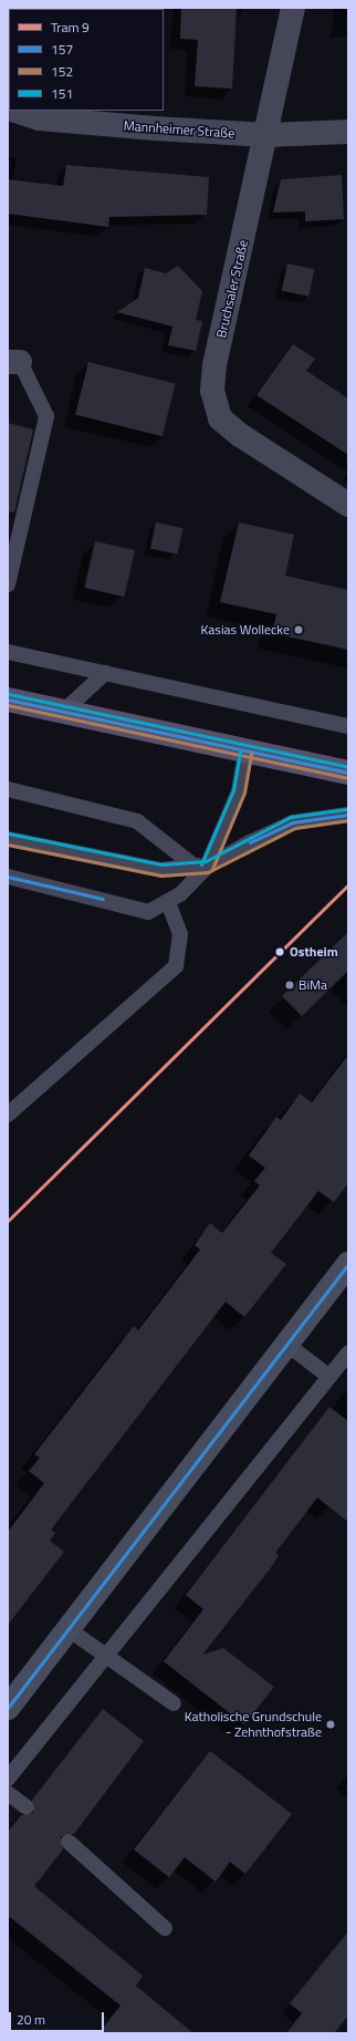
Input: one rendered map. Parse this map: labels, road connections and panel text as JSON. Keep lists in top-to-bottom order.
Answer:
{
  "streets": {
    "street": ["Mannheimer Straße", "Bruchsaler Straße"]
  },
  "crossings": [
    ["Mannheimer Straße", "Bruchsaler Straße"]
  ],
  "places": [
    "Kasias Wollecke",
    "Ostheim",
    "BiMa",
    "Katholische Grundschule - Zehnthofstraße"
  ],
  "lines": [
    "transit line 151",
    "transit line 157",
    "transit line 152",
    "tram line 9"
  ],
  "legend": [
    "Tram 9",
    "157",
    "152",
    "151"
  ],
  "scale_bar": "20 m"
}
